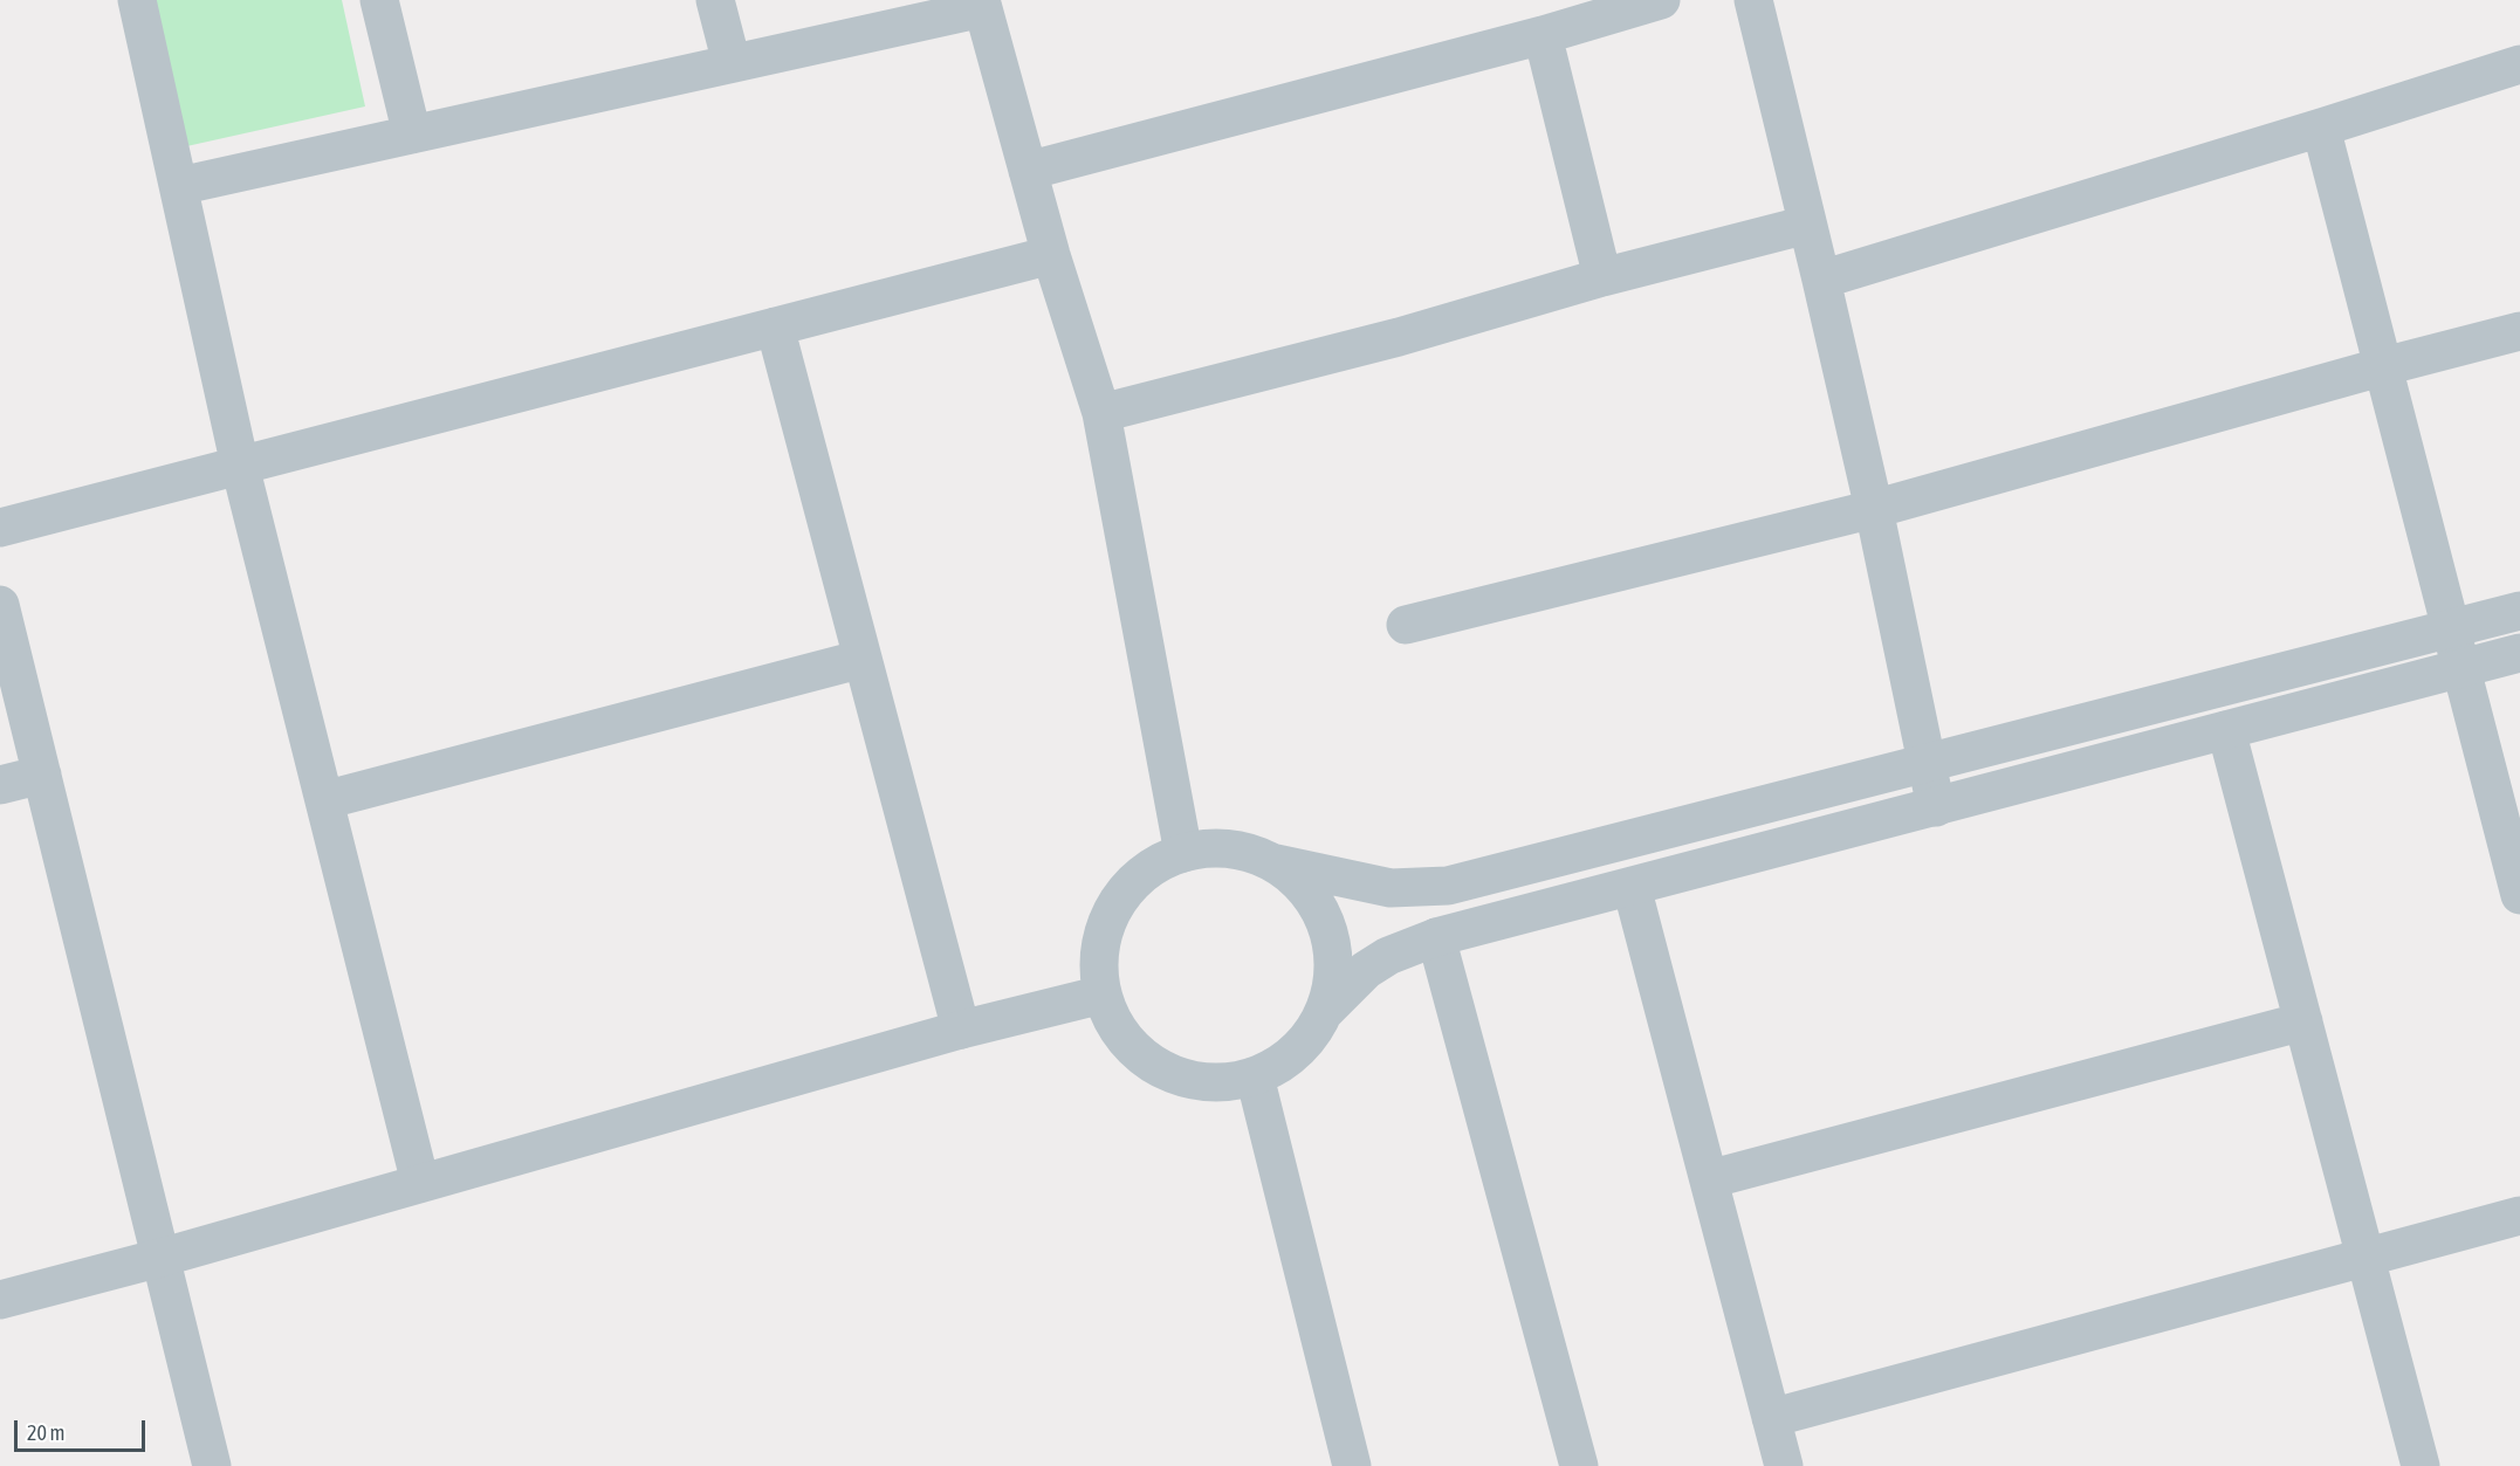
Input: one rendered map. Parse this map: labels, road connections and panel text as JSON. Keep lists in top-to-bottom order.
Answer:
{
  "scale_bar": "20 m"
}
